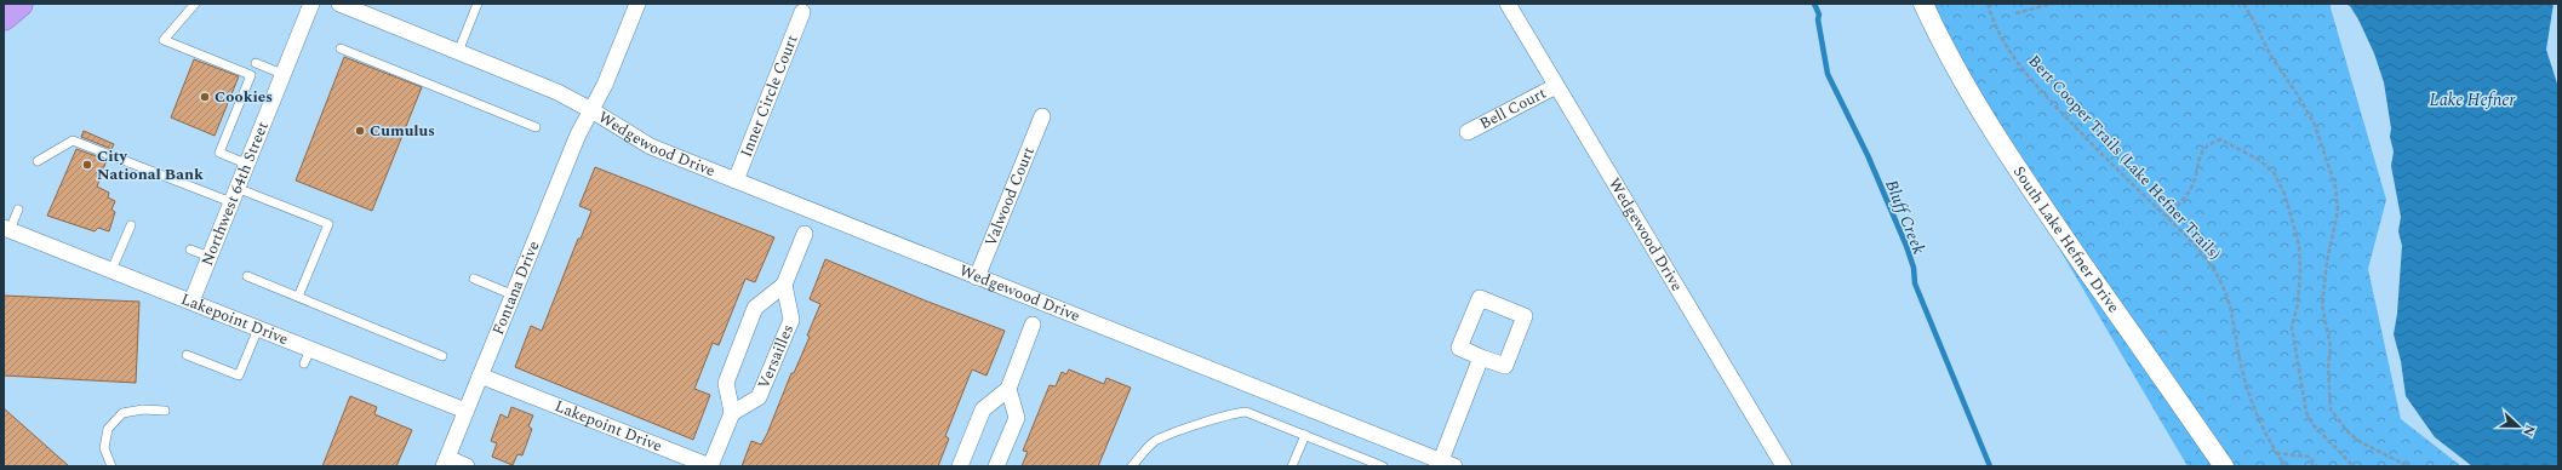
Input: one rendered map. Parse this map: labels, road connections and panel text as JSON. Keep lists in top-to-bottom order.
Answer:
{
  "streets": {
    "street": [
      "Inner Circle Court",
      "Bell Court",
      "Wedgewood Drive",
      "Northwest 64th Street",
      "Valwood Court",
      "South Lake Hefner Drive",
      "Fontana Drive",
      "Lakepoint Drive",
      "Versailles"
    ],
    "path": ["Bert Cooper Trails (Lake Hefner Trails)"]
  },
  "crossings": [
    ["Inner Circle Court", "Wedgewood Drive"],
    ["Bell Court", "Wedgewood Drive"],
    ["Wedgewood Drive", "Valwood Court"],
    ["Wedgewood Drive", "Fontana Drive"],
    ["Northwest 64th Street", "Lakepoint Drive"],
    ["Fontana Drive", "Lakepoint Drive"]
  ],
  "water": ["Lake Hefner", "Bluff Creek"],
  "places": ["Cookies", "Cumulus", "City National Bank"],
  "north": "right"
}
